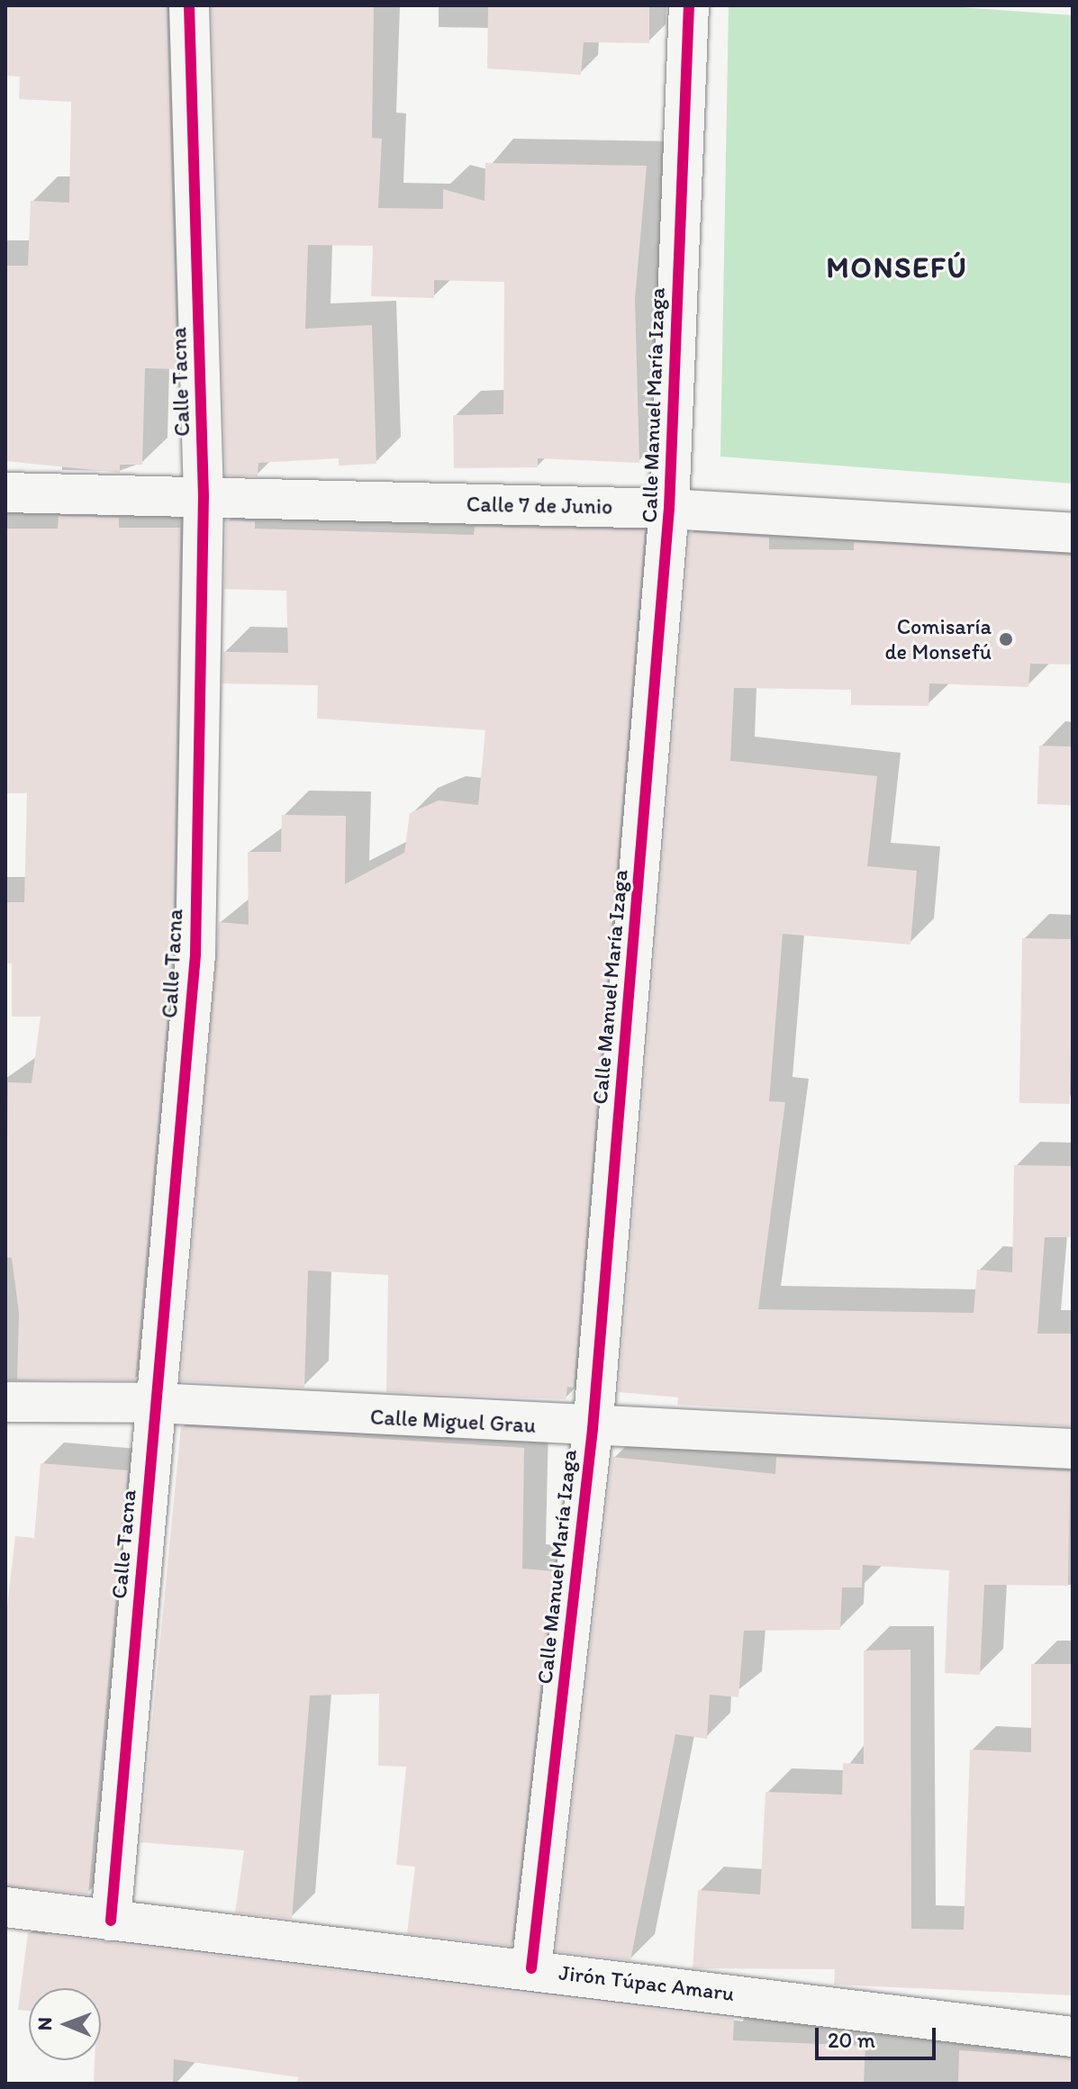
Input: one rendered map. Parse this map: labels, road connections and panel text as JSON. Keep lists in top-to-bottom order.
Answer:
{
  "streets": {
    "street": [
      "Calle Tacna",
      "Calle Manuel María Izaga",
      "Calle 7 de Junio",
      "Calle Miguel Grau",
      "Jirón Túpac Amaru"
    ]
  },
  "crossings": [
    ["Calle Tacna", "Calle 7 de Junio"],
    ["Calle Tacna", "Calle Miguel Grau"],
    ["Calle Tacna", "Jirón Túpac Amaru"],
    ["Calle Manuel María Izaga", "Calle 7 de Junio"],
    ["Calle Manuel María Izaga", "Calle Miguel Grau"],
    ["Calle Manuel María Izaga", "Jirón Túpac Amaru"]
  ],
  "districts": ["MONSEFÚ"],
  "places": ["Comisaría de Monsefú"],
  "scale_bar": "20 m",
  "north": "left"
}
